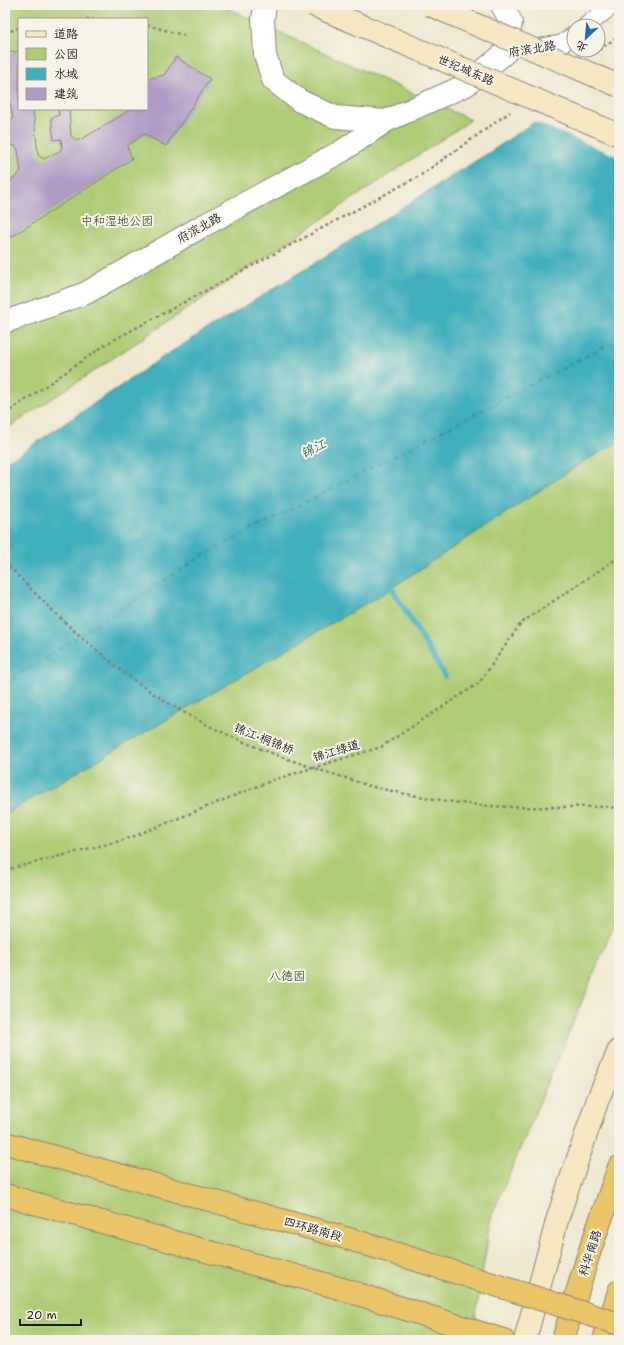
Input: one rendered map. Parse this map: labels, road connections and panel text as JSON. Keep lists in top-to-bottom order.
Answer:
{
  "streets": {
    "highway": ["四环路南段", "科华南路"],
    "main road": ["世纪城东路"],
    "street": ["府滨北路"],
    "path": ["锦江·桐锦桥", "锦江绿道"]
  },
  "water": ["锦江"],
  "parks": ["中和湿地公园", "八德园"],
  "legend": [
    "道路",
    "公园",
    "水域",
    "建筑"
  ],
  "scale_bar": "20 m",
  "north": "bottom left"
}
